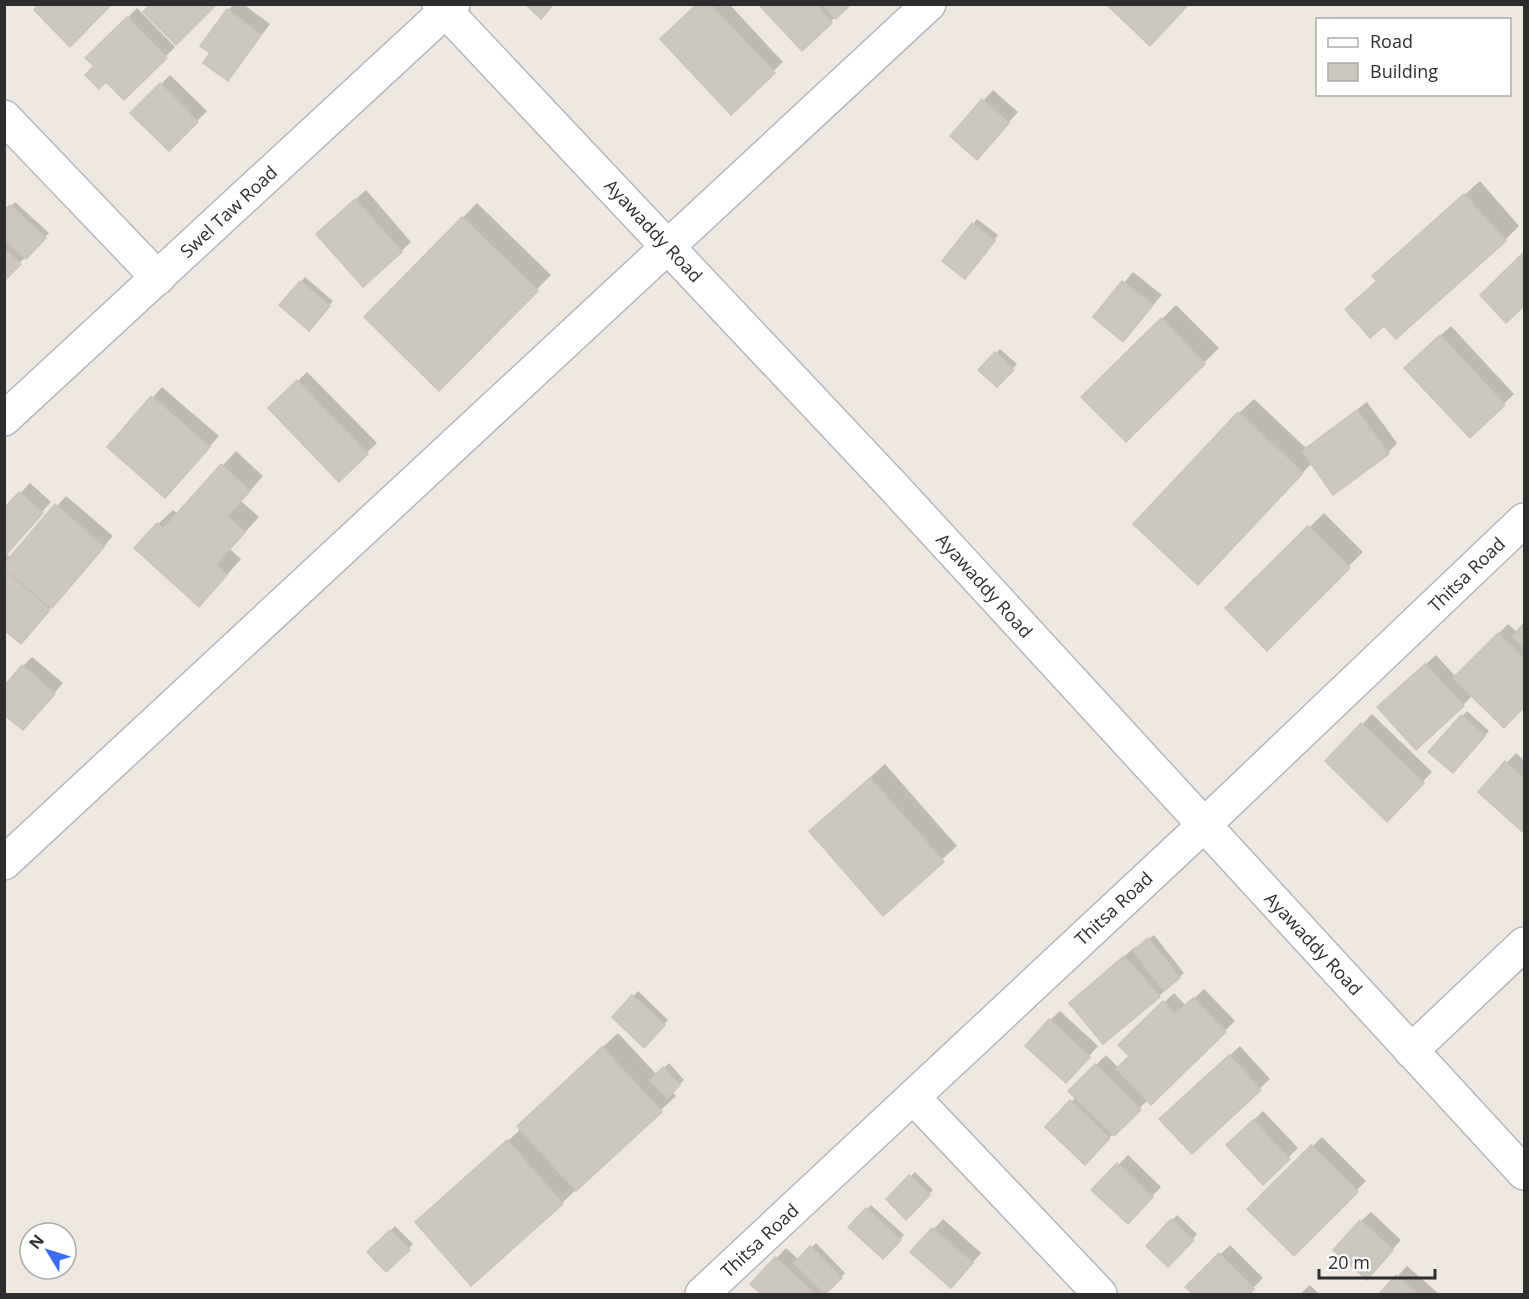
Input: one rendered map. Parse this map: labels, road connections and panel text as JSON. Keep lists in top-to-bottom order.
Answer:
{
  "streets": {
    "street": ["Swel Taw Road", "Ayawaddy Road", "Thitsa Road"]
  },
  "crossings": [
    ["Swel Taw Road", "Ayawaddy Road"],
    ["Ayawaddy Road", "Thitsa Road"]
  ],
  "legend": ["Road", "Building"],
  "scale_bar": "20 m",
  "north": "top left"
}
